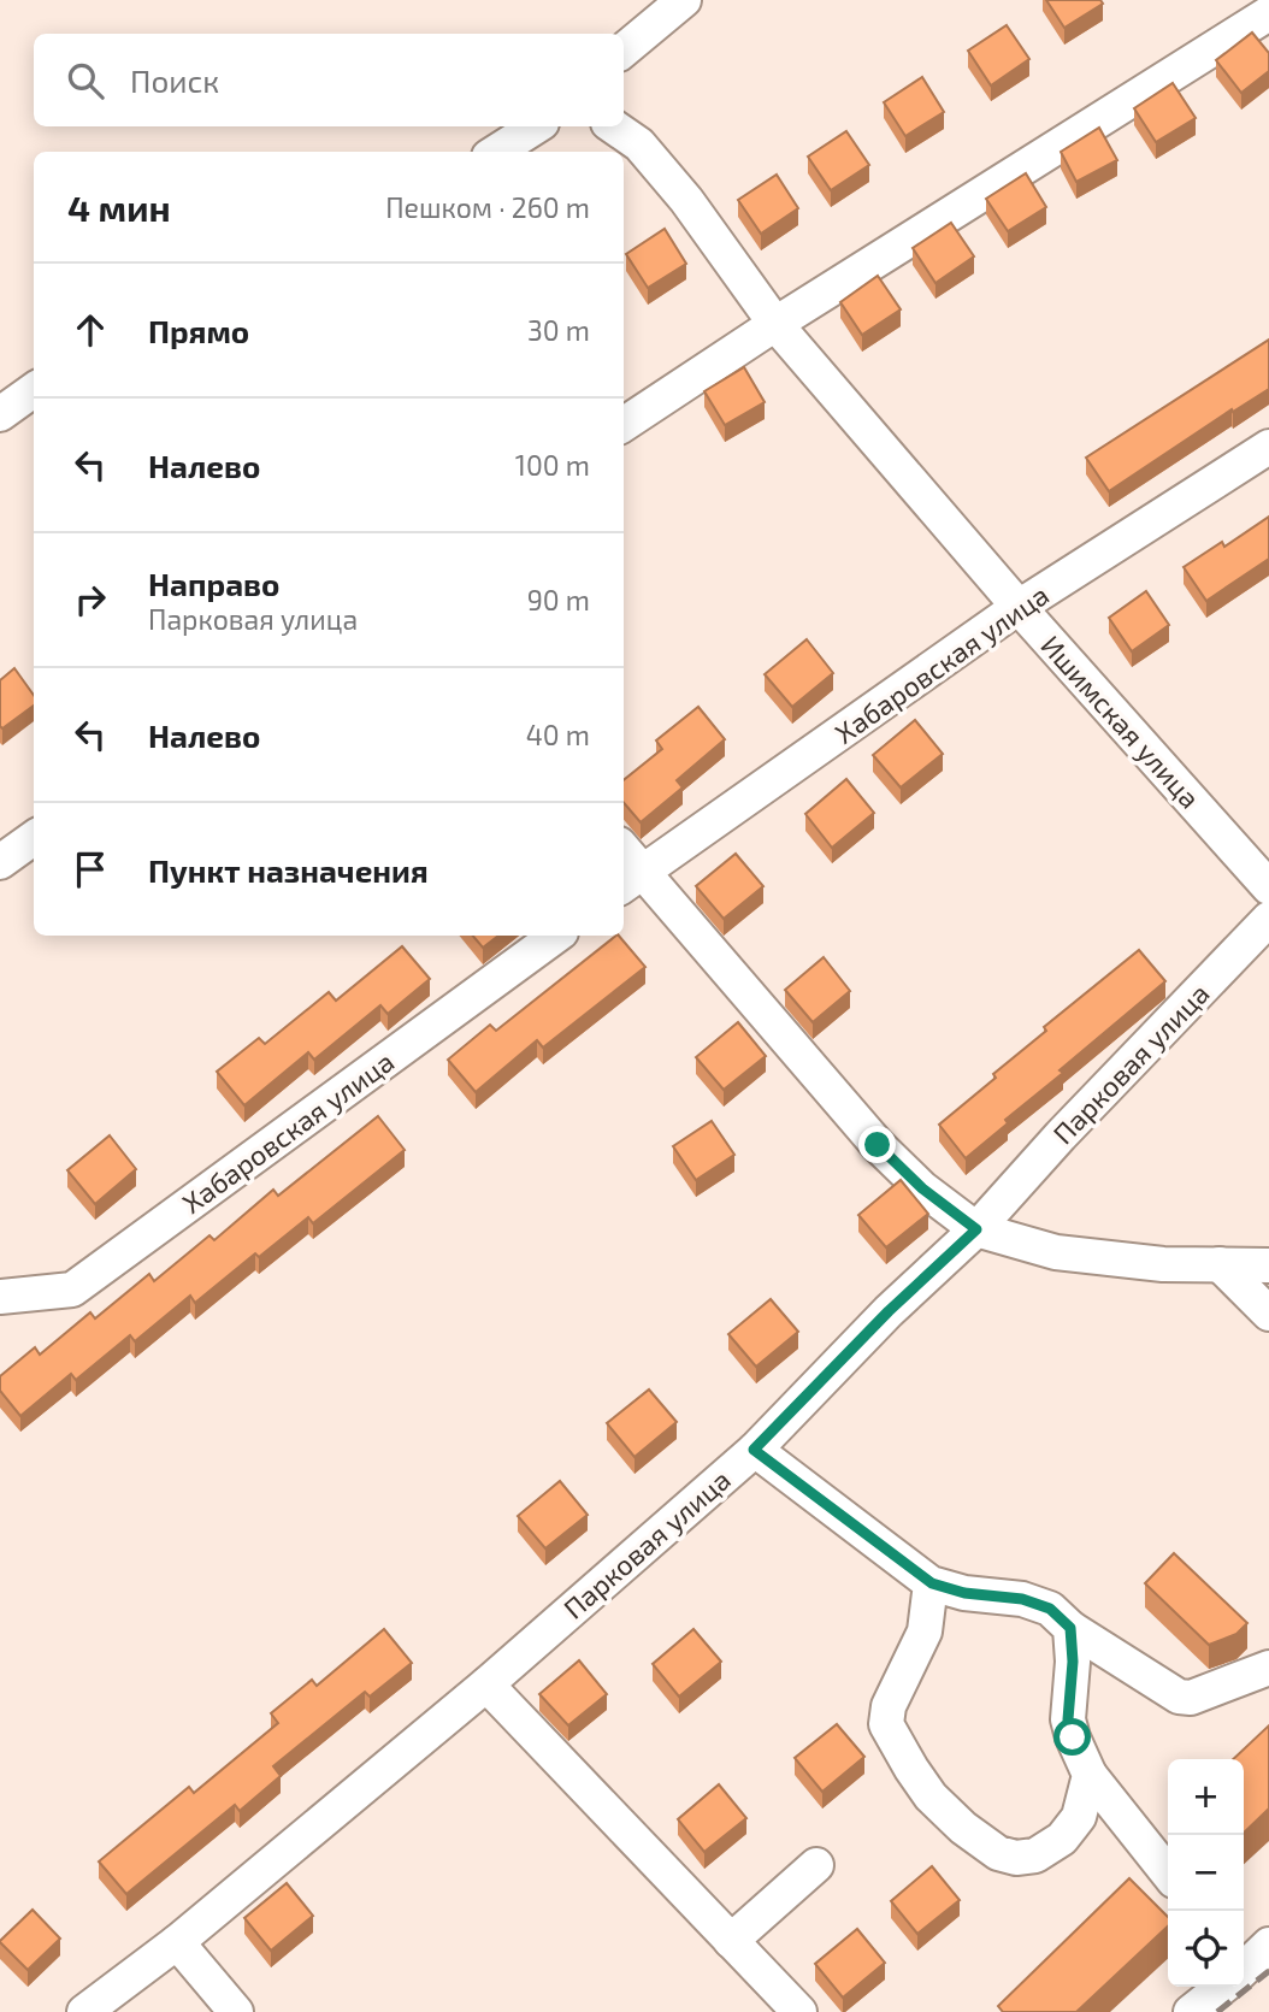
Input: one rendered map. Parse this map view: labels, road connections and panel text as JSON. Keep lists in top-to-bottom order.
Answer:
{
  "streets": {
    "street": ["Хабаровская улица", "Ишимская улица", "Парковая улица"]
  },
  "crossings": [
    ["Хабаровская улица", "Ишимская улица"]
  ],
  "page": {
    "search": "Поиск",
    "heading": ["4 мин", "Пешком · 260 m"],
    "list": [
      ["Прямо", "30 m"],
      ["Налево", "100 m"],
      ["Направо", "Парковая улица", "90 m"],
      ["Налево", "40 m"],
      "Пункт назначения"
    ],
    "map_buttons": ["+", "−"]
  }
}
